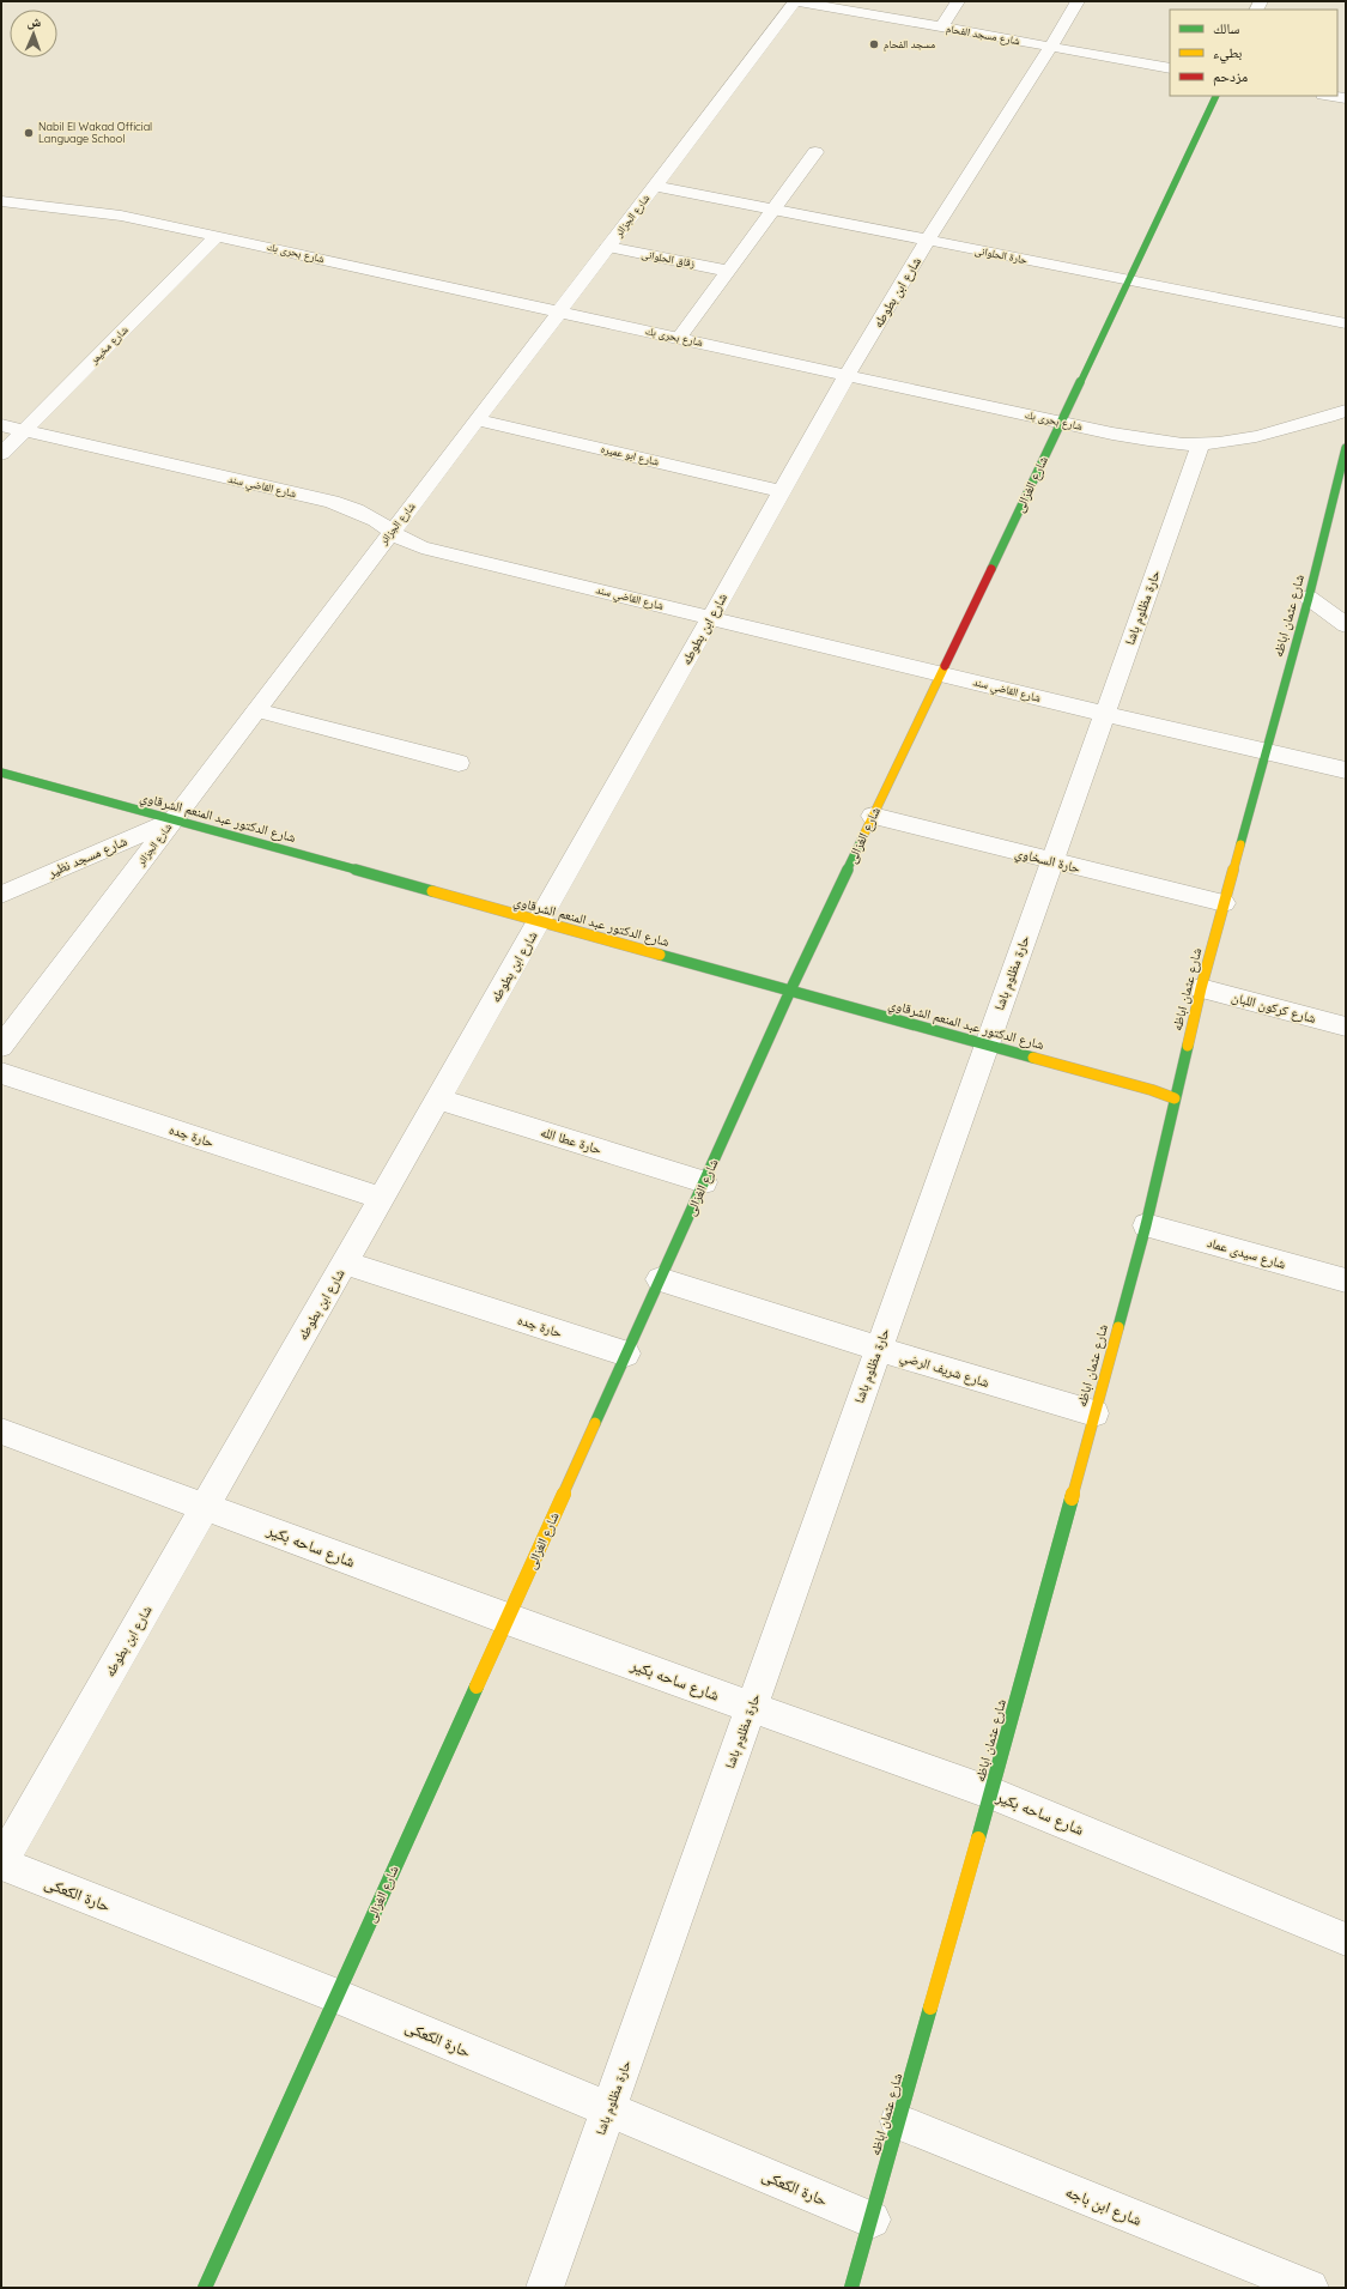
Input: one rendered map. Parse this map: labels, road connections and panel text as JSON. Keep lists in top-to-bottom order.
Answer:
{
  "streets": {
    "main road": ["شارع الغزالى", "شارع عثمان اباظه", "شارع الدكتور عبد المنعم الشرقاوي"],
    "street": [
      "شارع مسجد الفحام",
      "شارع الجزائر",
      "شارع بحرى بك",
      "حارة الحلوانى",
      "زقاق الحلوانى",
      "شارع ابن بطوطه",
      "شارع مخيمر",
      "شارع ابو عميره",
      "شارع القاضي سند",
      "حارة مظلوم باشا",
      "شارع مسجد نظير",
      "حارة السخاوي",
      "شارع كركون اللبان",
      "حارة جده",
      "حارة عطا الله",
      "شارع سيدى عماد",
      "شارع شريف الرضي",
      "شارع ساحه بكير",
      "حارة الكعكى",
      "شارع ابن باجه"
    ]
  },
  "crossings": [
    ["شارع مسجد الفحام", "شارع الجزائر"],
    ["شارع مسجد الفحام", "شارع ابن بطوطه"],
    ["شارع الجزائر", "شارع بحرى بك"],
    ["شارع الجزائر", "حارة الحلوانى"],
    ["شارع الجزائر", "زقاق الحلوانى"],
    ["شارع الجزائر", "شارع ابو عميره"],
    ["شارع الجزائر", "شارع القاضي سند"],
    ["شارع الجزائر", "شارع الدكتور عبد المنعم الشرقاوي"],
    ["شارع الجزائر", "شارع مسجد نظير"],
    ["شارع بحرى بك", "شارع ابن بطوطه"],
    ["شارع بحرى بك", "شارع مخيمر"],
    ["شارع بحرى بك", "شارع الغزالى"],
    ["شارع بحرى بك", "حارة مظلوم باشا"],
    ["حارة الحلوانى", "شارع ابن بطوطه"],
    ["حارة الحلوانى", "شارع الغزالى"],
    ["شارع ابن بطوطه", "شارع ابو عميره"],
    ["شارع ابن بطوطه", "شارع القاضي سند"],
    ["شارع ابن بطوطه", "شارع الدكتور عبد المنعم الشرقاوي"],
    ["شارع ابن بطوطه", "حارة جده"],
    ["شارع ابن بطوطه", "حارة عطا الله"],
    ["شارع ابن بطوطه", "شارع ساحه بكير"],
    ["شارع ابن بطوطه", "حارة الكعكى"],
    ["شارع مخيمر", "شارع القاضي سند"],
    ["شارع الغزالى", "شارع القاضي سند"],
    ["شارع الغزالى", "شارع الدكتور عبد المنعم الشرقاوي"],
    ["شارع الغزالى", "حارة السخاوي"],
    ["شارع الغزالى", "حارة جده"],
    ["شارع الغزالى", "حارة عطا الله"],
    ["شارع الغزالى", "شارع شريف الرضي"],
    ["شارع الغزالى", "شارع ساحه بكير"],
    ["شارع الغزالى", "حارة الكعكى"],
    ["شارع القاضي سند", "حارة مظلوم باشا"],
    ["شارع القاضي سند", "شارع عثمان اباظه"],
    ["حارة مظلوم باشا", "شارع الدكتور عبد المنعم الشرقاوي"],
    ["حارة مظلوم باشا", "حارة السخاوي"],
    ["حارة مظلوم باشا", "شارع شريف الرضي"],
    ["حارة مظلوم باشا", "شارع ساحه بكير"],
    ["حارة مظلوم باشا", "حارة الكعكى"],
    ["شارع عثمان اباظه", "شارع الدكتور عبد المنعم الشرقاوي"],
    ["شارع عثمان اباظه", "حارة السخاوي"],
    ["شارع عثمان اباظه", "شارع كركون اللبان"],
    ["شارع عثمان اباظه", "شارع سيدى عماد"],
    ["شارع عثمان اباظه", "شارع شريف الرضي"],
    ["شارع عثمان اباظه", "شارع ساحه بكير"],
    ["شارع عثمان اباظه", "حارة الكعكى"],
    ["شارع عثمان اباظه", "شارع ابن باجه"],
    ["شارع الدكتور عبد المنعم الشرقاوي", "شارع مسجد نظير"]
  ],
  "places": ["مسجد الفحام", "Nabil El Wakad Official Language School"],
  "legend": ["سالك", "بطيء", "مزدحم"],
  "north": "top"
}
